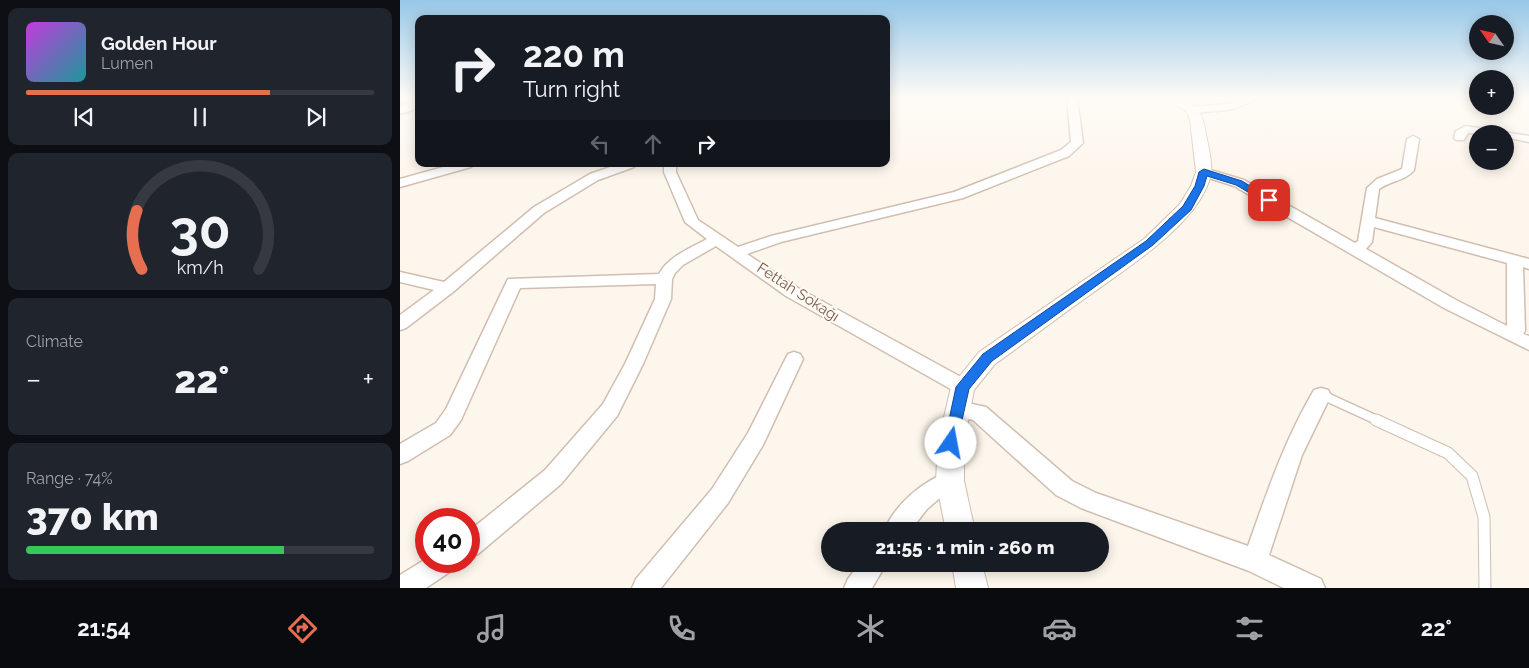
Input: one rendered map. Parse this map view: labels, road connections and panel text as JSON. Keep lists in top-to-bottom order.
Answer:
{
  "streets": {
    "street": ["Fettah Sokağı"]
  },
  "north": "top left",
  "page": {
    "map_buttons": ["+", "−"],
    "turn": ["220 m", "Turn right"],
    "song": ["Golden Hour", "Lumen"],
    "tile": [
      "Climate",
      ["Range · 74%", "370 km"]
    ],
    "heat": ["−", "22°", "+"],
    "limit": "40",
    "trip": "21:55 · 1 min · 260 m",
    "tabs": ["21:54", "22°"],
    "gauge": ["30", "km/h"]
  }
}
